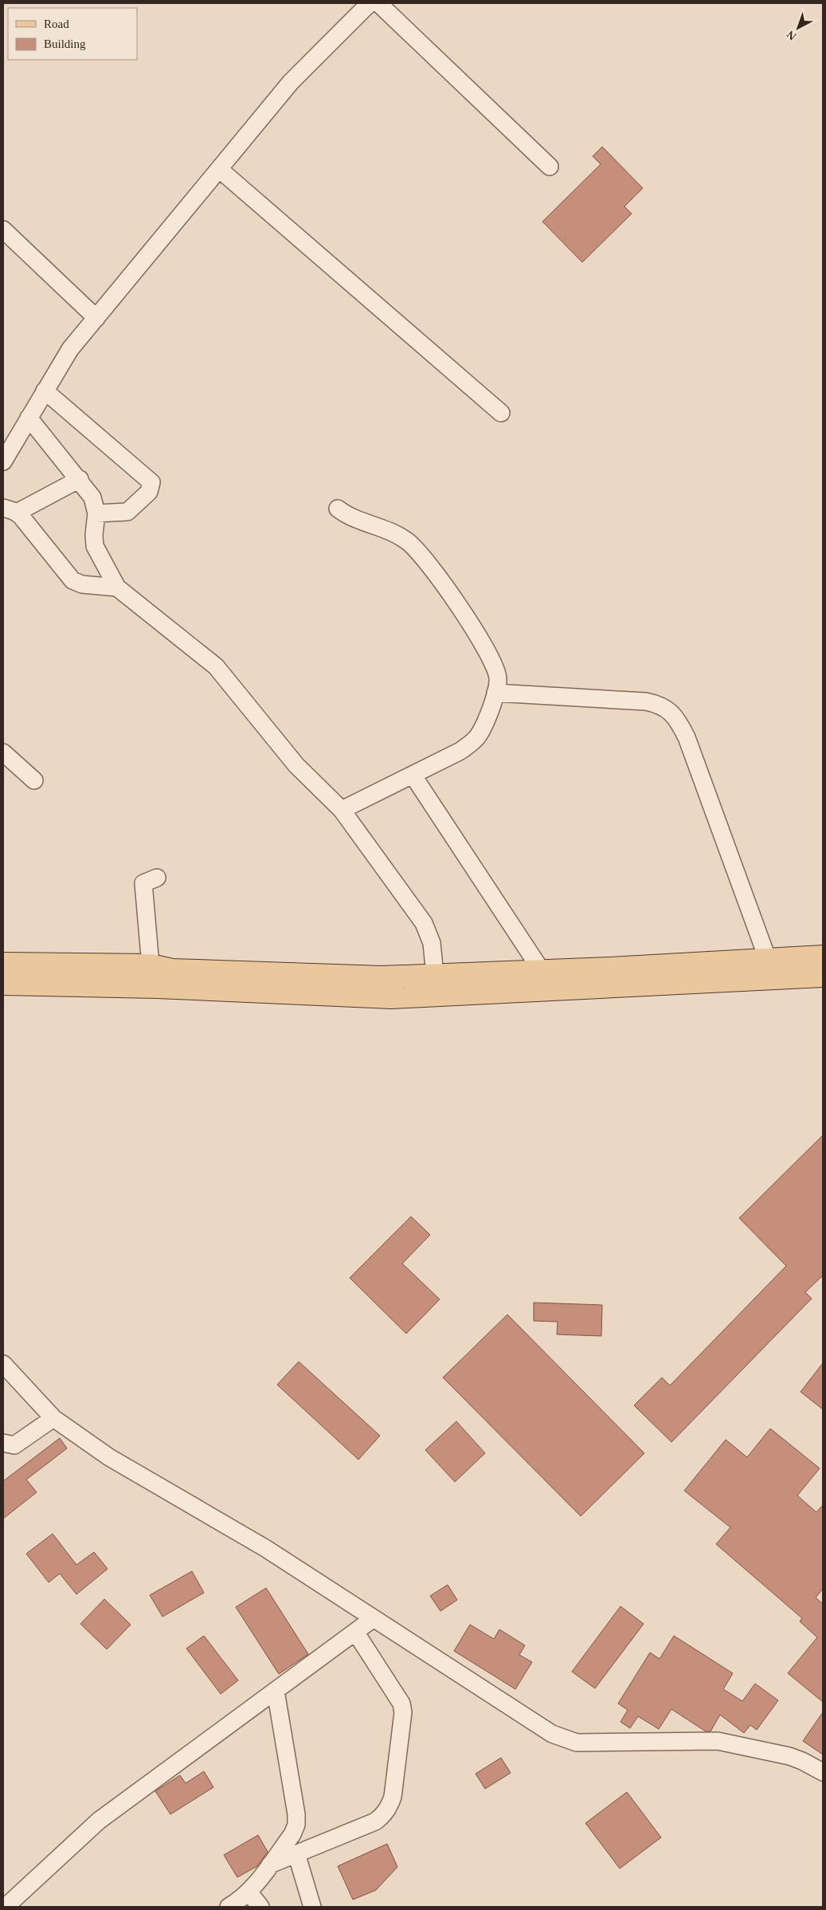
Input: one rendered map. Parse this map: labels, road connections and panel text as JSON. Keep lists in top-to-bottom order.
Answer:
{
  "legend": ["Road", "Building"],
  "north": "bottom left"
}
